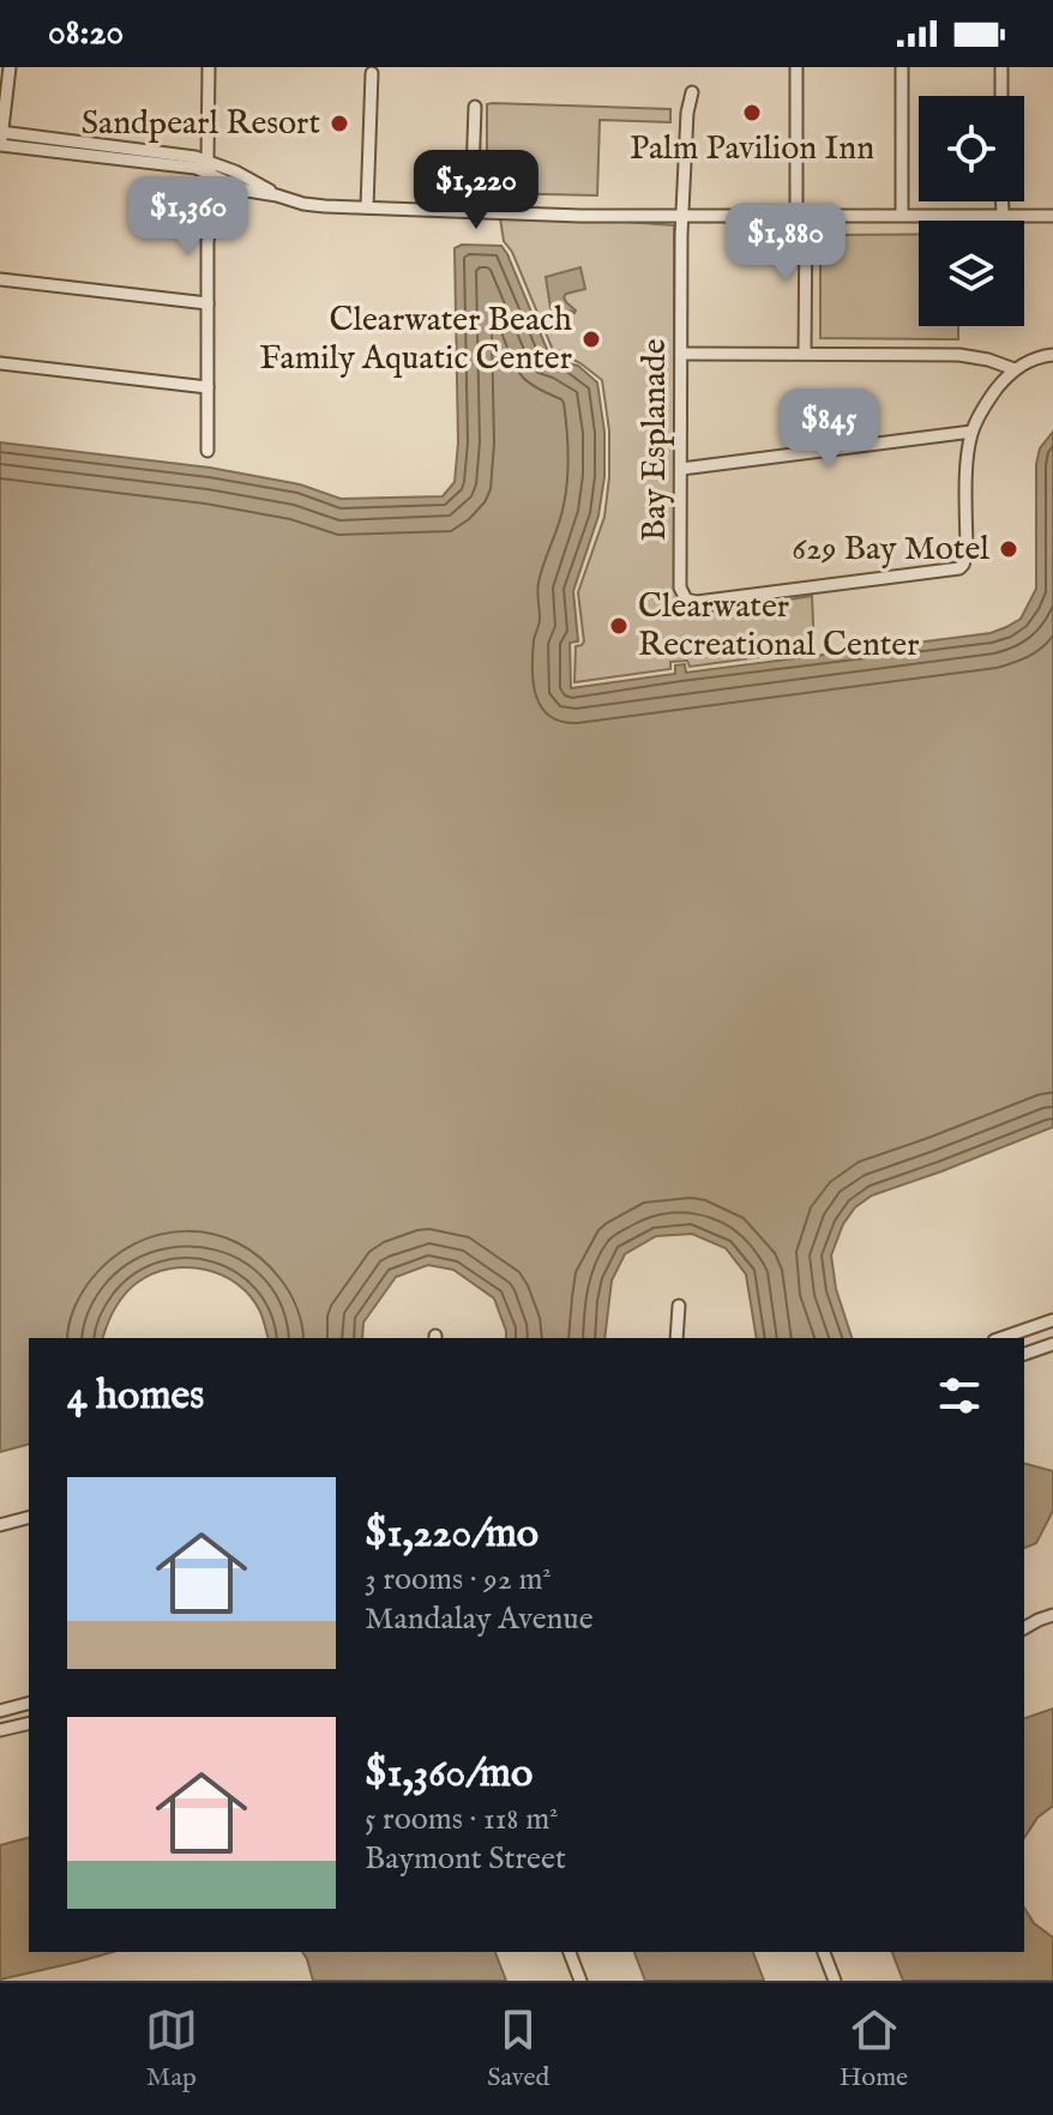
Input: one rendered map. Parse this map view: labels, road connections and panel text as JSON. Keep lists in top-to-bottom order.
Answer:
{
  "streets": {
    "street": ["Bay Esplanade"]
  },
  "places": [
    "Palm Pavilion Inn",
    "Sandpearl Resort",
    "Clearwater Beach Family Aquatic Center",
    "629 Bay Motel",
    "Clearwater Recreational Center"
  ],
  "page": {
    "status": "08:20",
    "price": [
      "$1,220",
      "$1,360",
      "$1,880",
      "$845"
    ],
    "heading": "4 homes",
    "list": [
      {
        "name": "$1,220/mo",
        "note": "3 rooms · 92 m² · Mandalay Avenue"
      },
      {
        "name": "$1,360/mo",
        "note": "5 rooms · 118 m² · Baymont Street"
      }
    ],
    "tabs": ["Map", "Saved", "Home"]
  }
}
